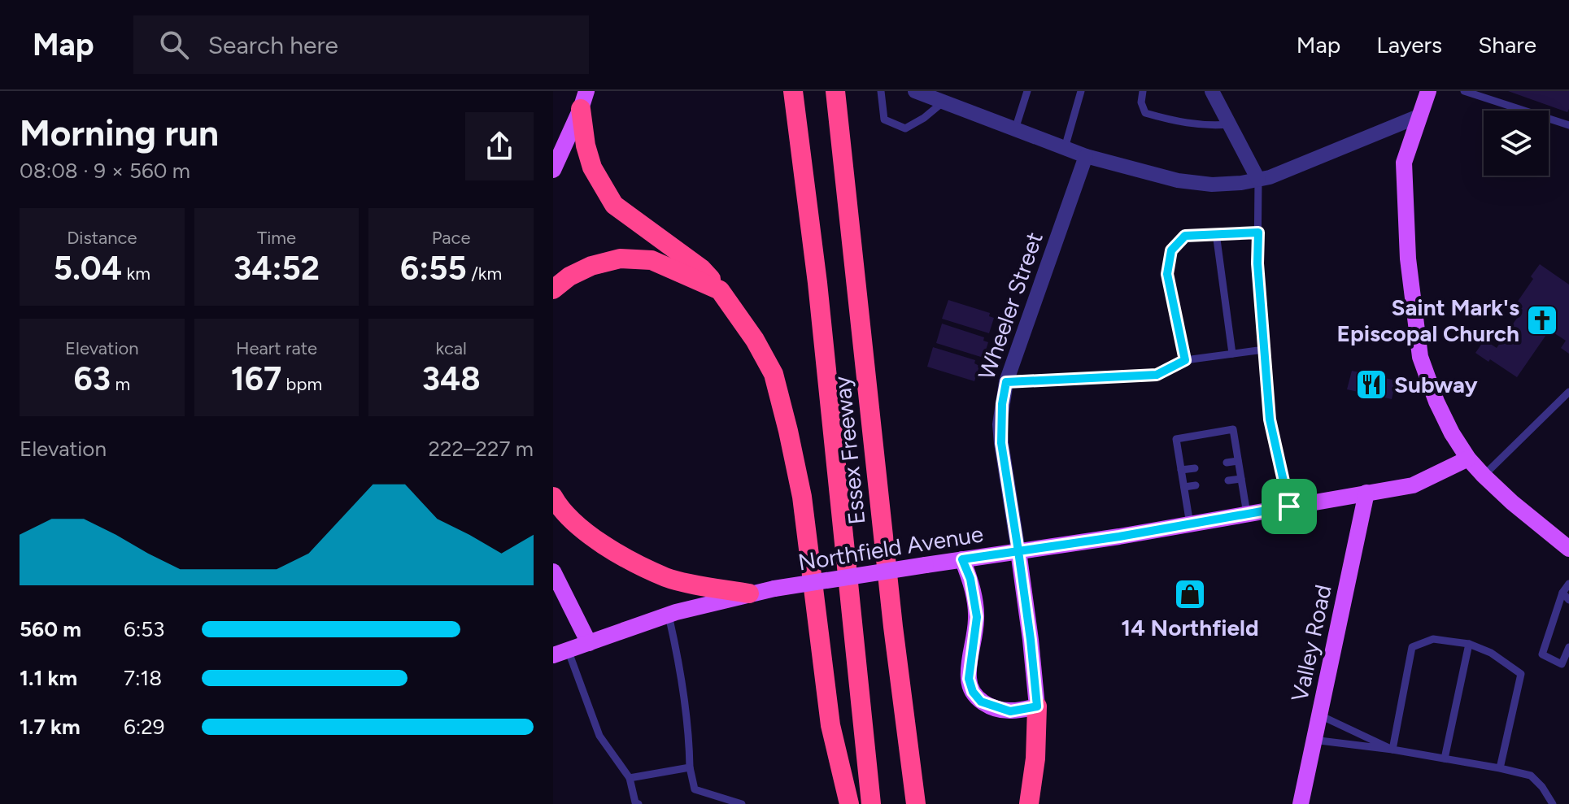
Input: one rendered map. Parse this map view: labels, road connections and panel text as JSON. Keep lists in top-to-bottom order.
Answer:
{
  "streets": {
    "highway": ["Essex Freeway"],
    "main road": ["Northfield Avenue", "Valley Road"],
    "street": ["Wheeler Street"]
  },
  "crossings": [
    ["Wheeler Street", "Northfield Avenue"],
    ["Northfield Avenue", "Valley Road"]
  ],
  "places": {
    "church": ["Saint Mark's Episcopal Church"],
    "restaurant": ["Subway"],
    "shop": ["14 Northfield"]
  },
  "page": {
    "header": "Map",
    "search": "Search here",
    "nav": ["Map", "Layers", "Share"],
    "heading": ["Morning run", "08:08 · 9 × 560 m"],
    "stats": [
      ["Distance", "5.04 km"],
      ["Time", "34:52"],
      ["Pace", "6:55 /km"],
      ["Elevation", "63 m"],
      ["Heart rate", "167 bpm"],
      ["kcal", "348"]
    ],
    "chart": ["Elevation", "222–227 m"],
    "list": [
      {
        "name": "560 m",
        "note": "6:53"
      },
      {
        "name": "1.1 km",
        "note": "7:18"
      },
      {
        "name": "1.7 km",
        "note": "6:29"
      }
    ]
  }
}
